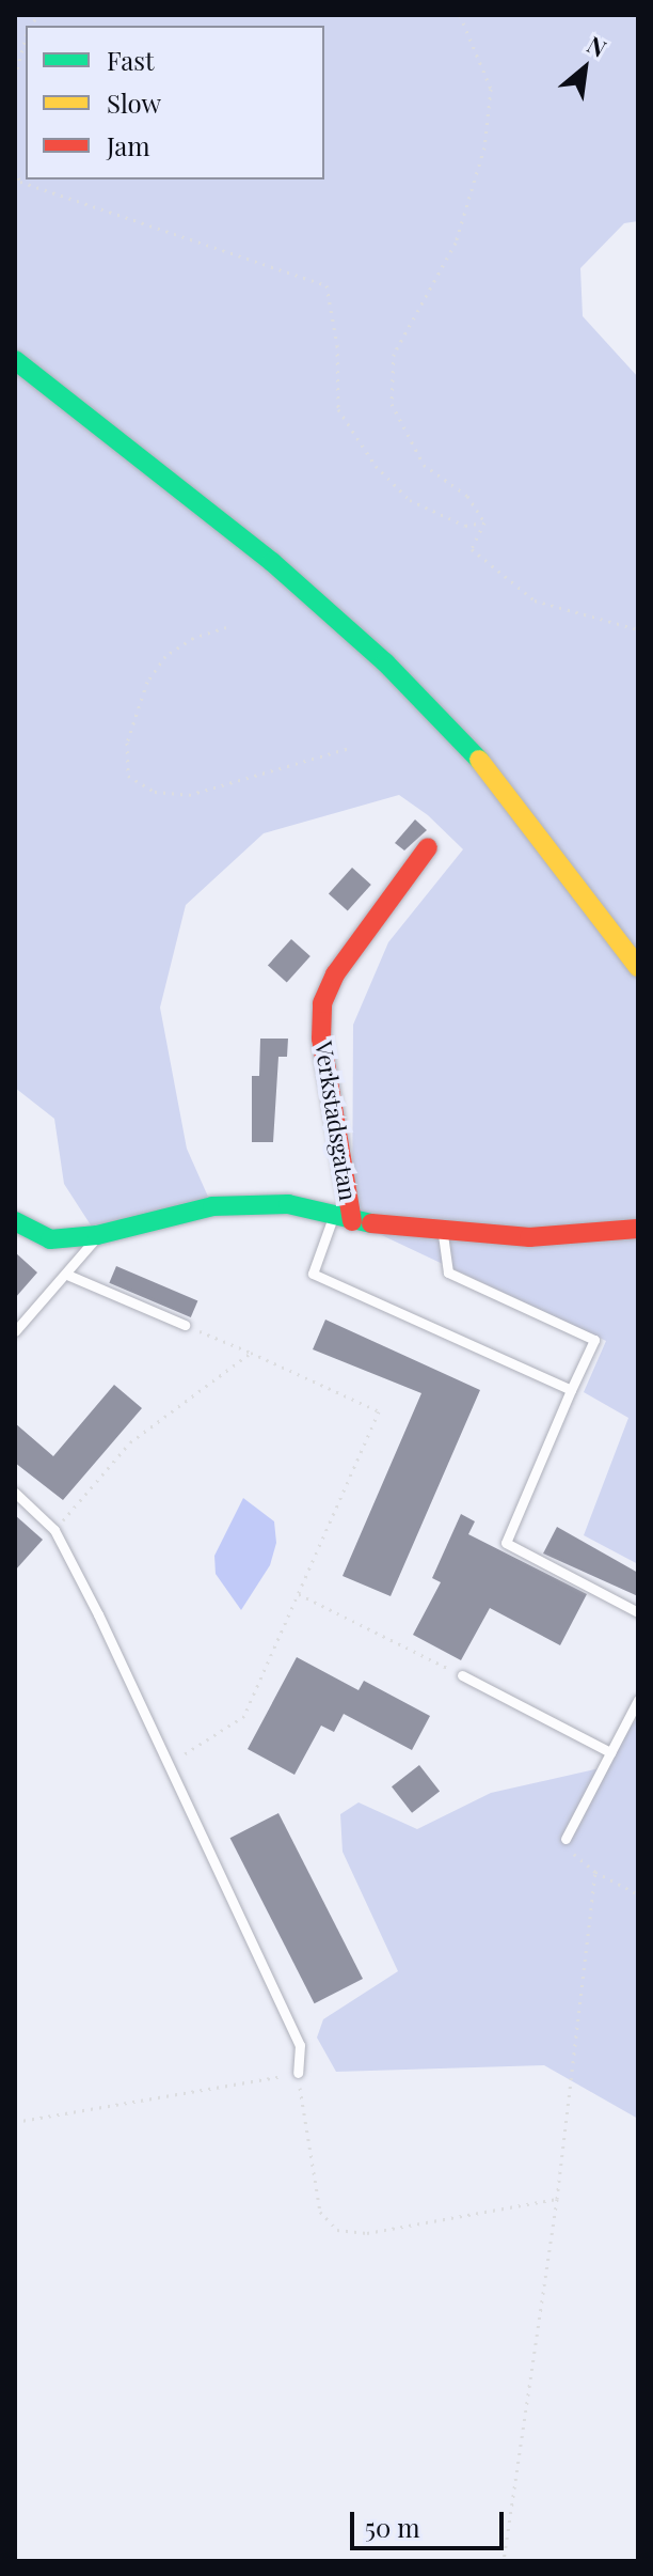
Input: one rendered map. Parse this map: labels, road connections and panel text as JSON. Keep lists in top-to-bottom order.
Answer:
{
  "streets": {
    "main road": ["Verkstadsgatan"]
  },
  "legend": ["Fast", "Slow", "Jam"],
  "scale_bar": "50 m",
  "north": "top right"
}
